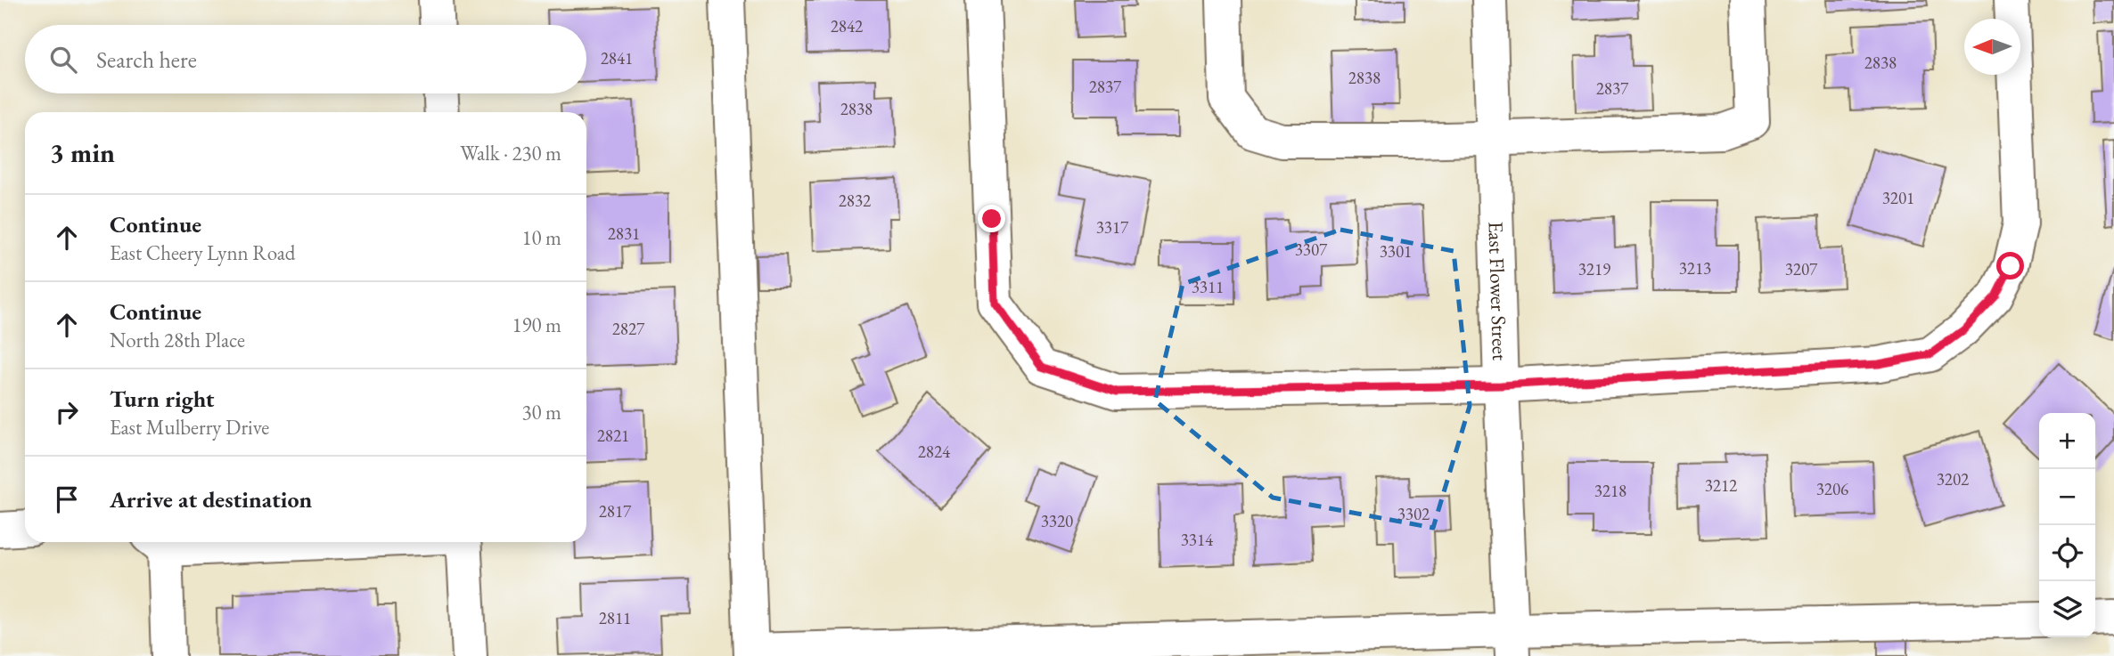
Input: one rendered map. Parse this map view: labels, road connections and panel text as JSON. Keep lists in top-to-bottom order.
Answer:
{
  "streets": {
    "street": ["East Flower Street"]
  },
  "house_numbers": [
    "2842",
    "2841",
    "2838",
    "2838",
    "2837",
    "2837",
    "2838",
    "3201",
    "2832",
    "3317",
    "2831",
    "3307",
    "3301",
    "3213",
    "3219",
    "3207",
    "3311",
    "2827",
    "2821",
    "2824",
    "3202",
    "3212",
    "3206",
    "3218",
    "2817",
    "3302",
    "3320",
    "3314",
    "2811"
  ],
  "north": "left",
  "page": {
    "search": "Search here",
    "heading": ["3 min", "Walk · 230 m"],
    "list": [
      ["Continue", "East Cheery Lynn Road", "10 m"],
      ["Continue", "North 28th Place", "190 m"],
      ["Turn right", "East Mulberry Drive", "30 m"],
      "Arrive at destination"
    ],
    "map_buttons": ["+", "−"]
  }
}
